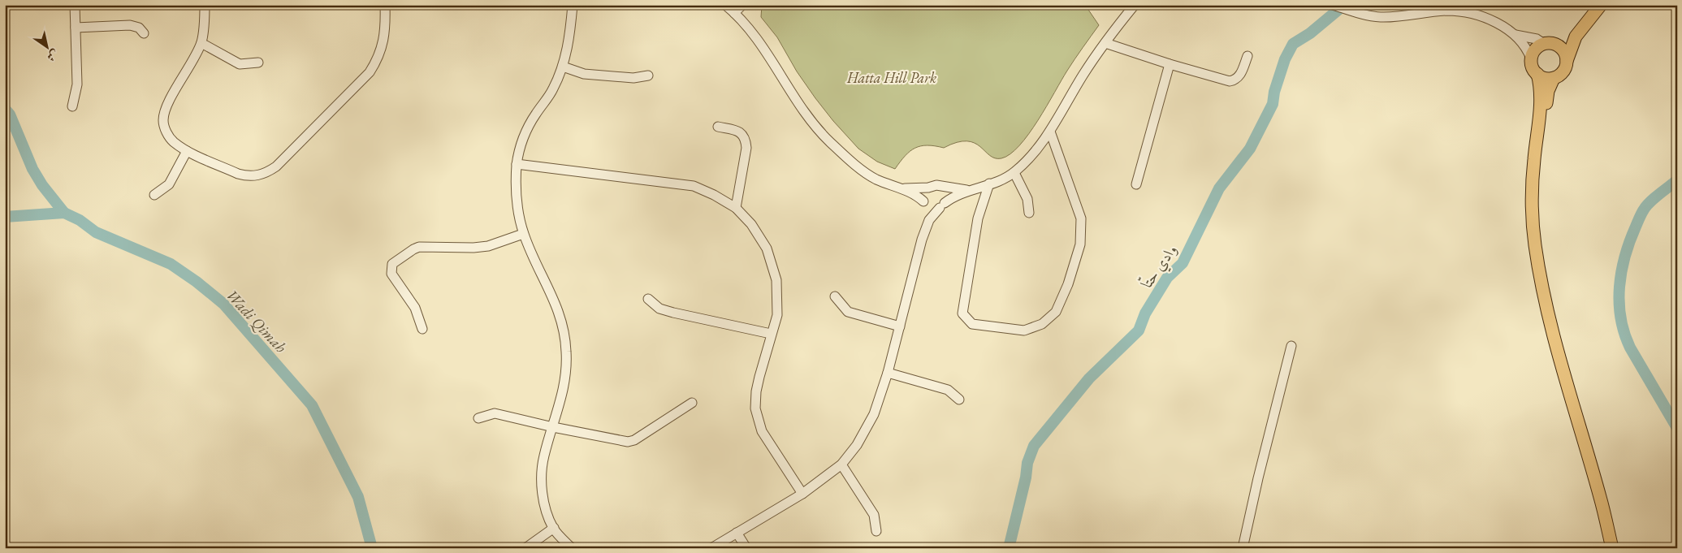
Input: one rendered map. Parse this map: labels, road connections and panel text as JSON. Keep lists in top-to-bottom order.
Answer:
{
  "water": ["وادي حتّا", "Wadi Qimah"],
  "parks": ["Hatta Hill Park"],
  "north": "bottom right"
}
